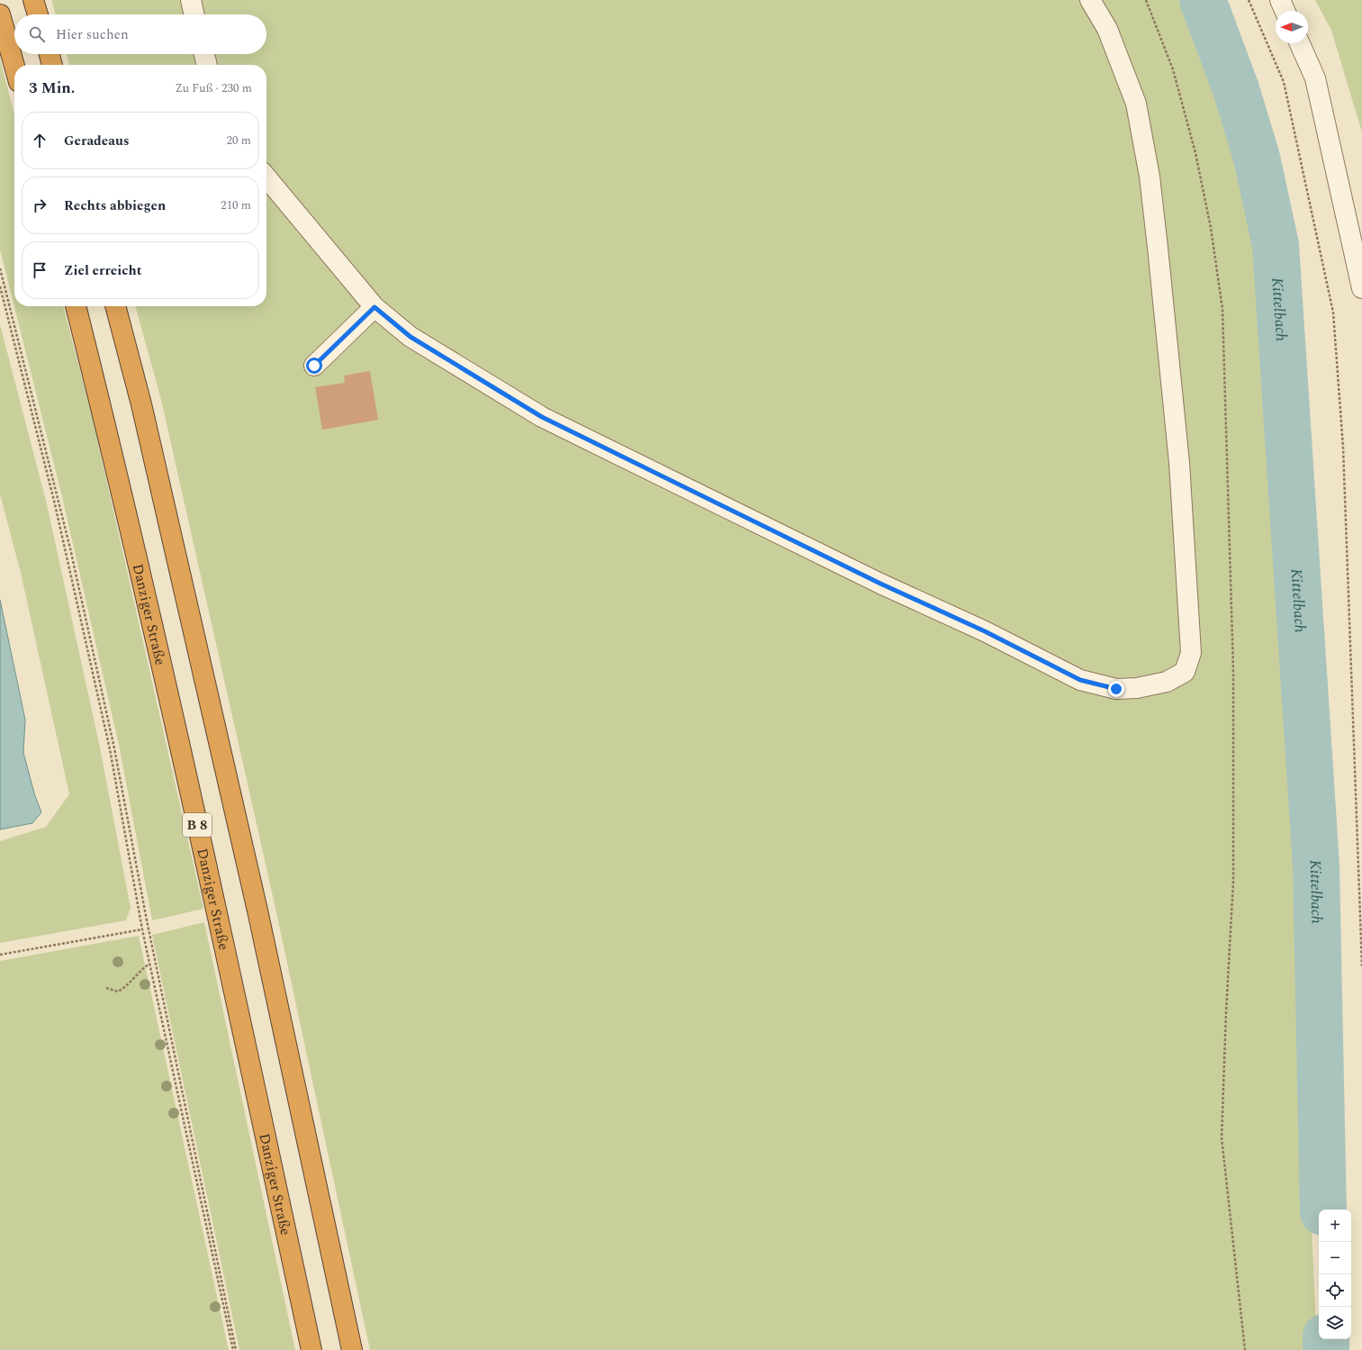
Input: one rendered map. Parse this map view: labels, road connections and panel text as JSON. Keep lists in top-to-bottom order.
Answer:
{
  "streets": {
    "highway": ["Danziger Straße", "B 8"]
  },
  "water": ["Kittelbach"],
  "north": "left",
  "page": {
    "search": "Hier suchen",
    "heading": ["3 Min.", "Zu Fuß · 230 m"],
    "list": [
      ["Geradeaus", "20 m"],
      ["Rechts abbiegen", "210 m"],
      "Ziel erreicht"
    ],
    "map_buttons": ["+", "−"]
  }
}
